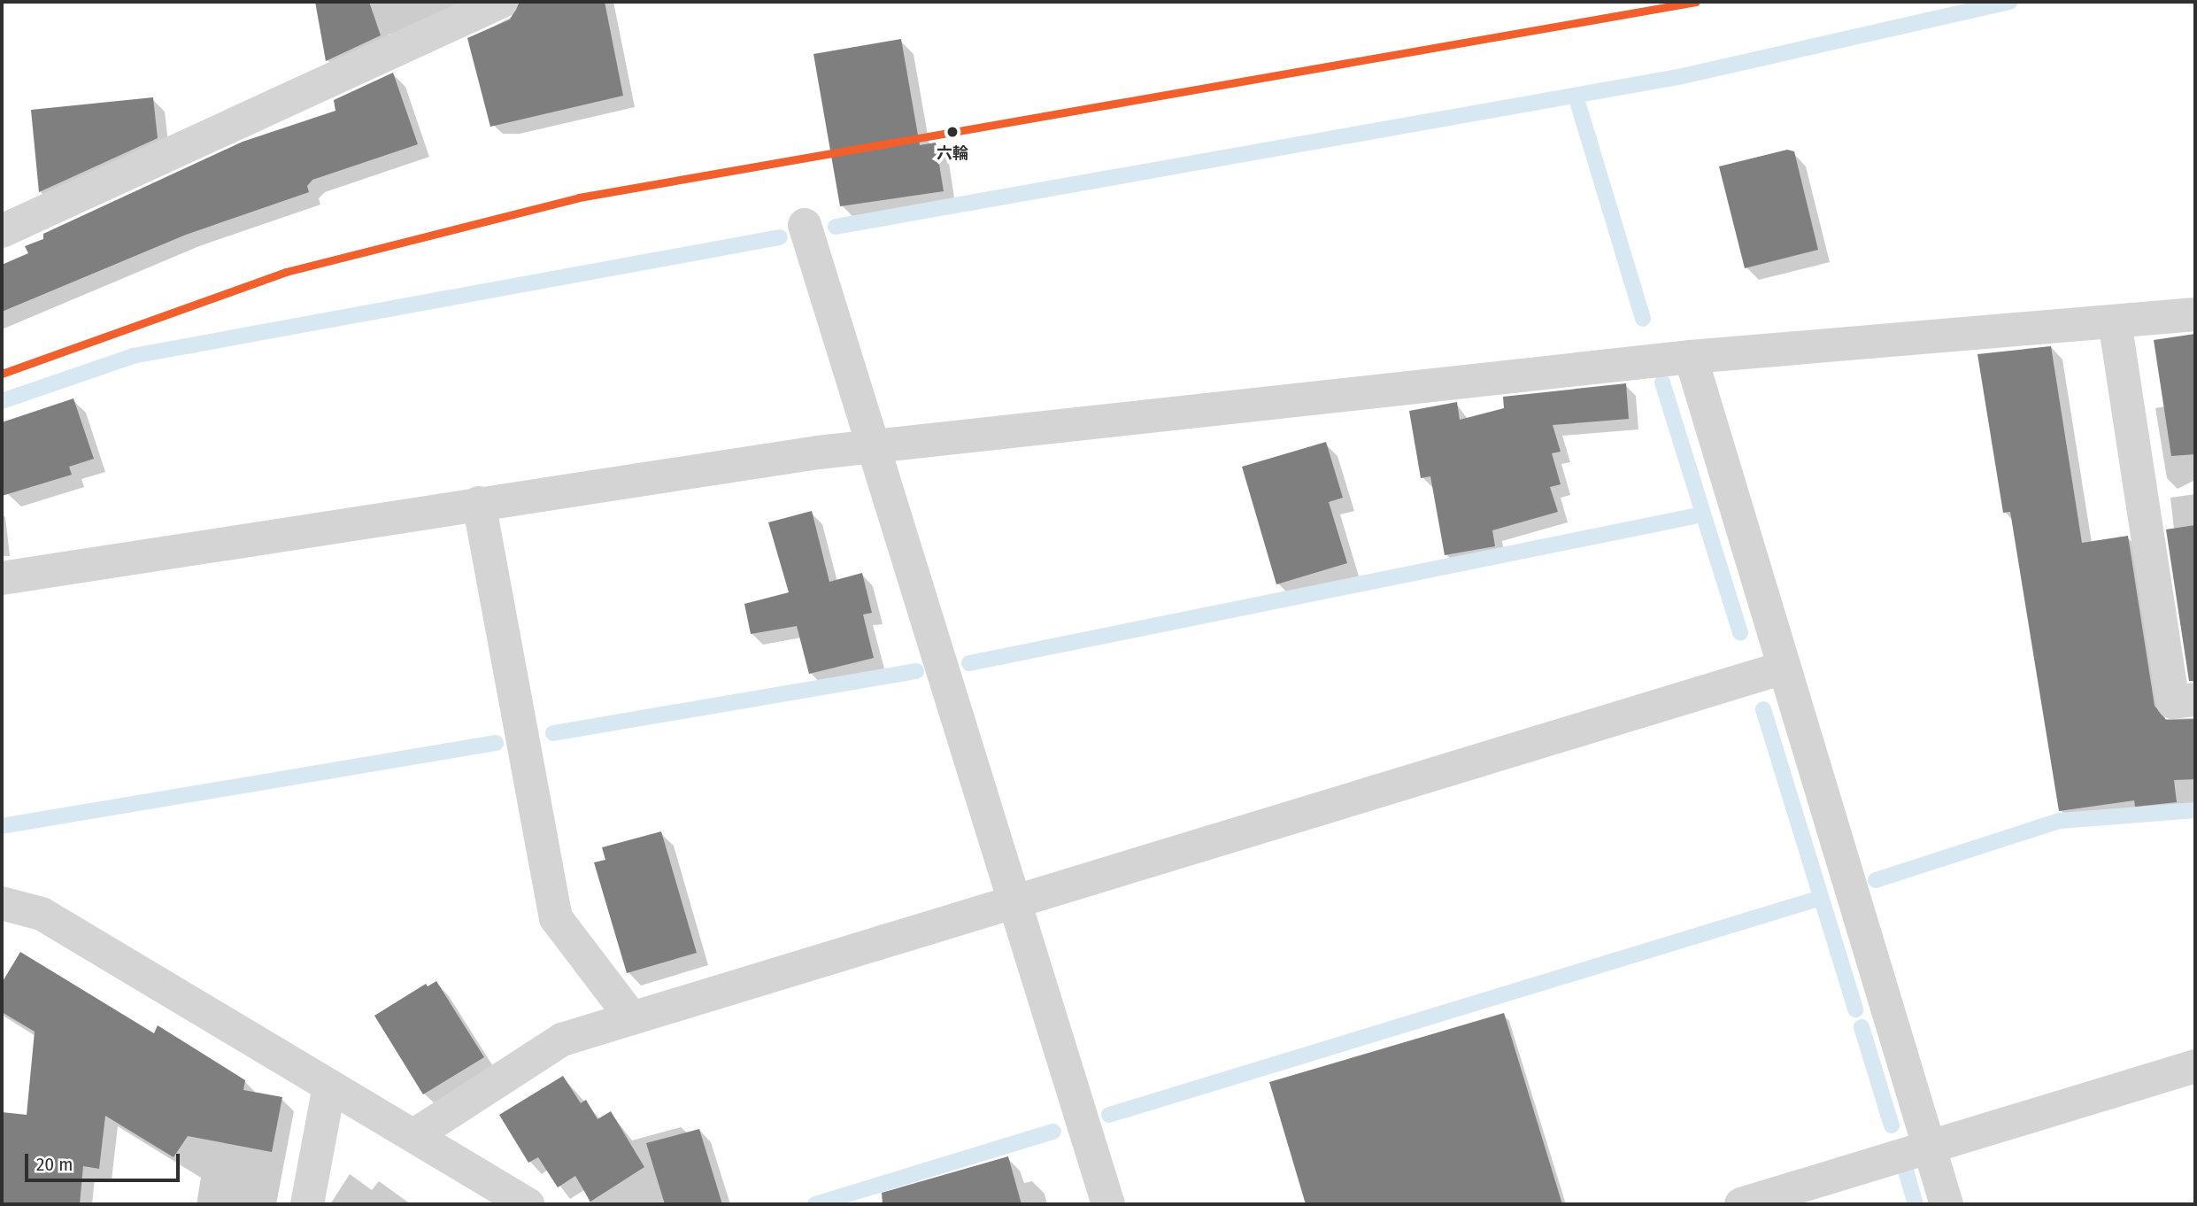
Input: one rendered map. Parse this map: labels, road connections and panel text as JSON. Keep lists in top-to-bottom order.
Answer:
{
  "places": ["六輪"],
  "scale_bar": "20 m"
}
